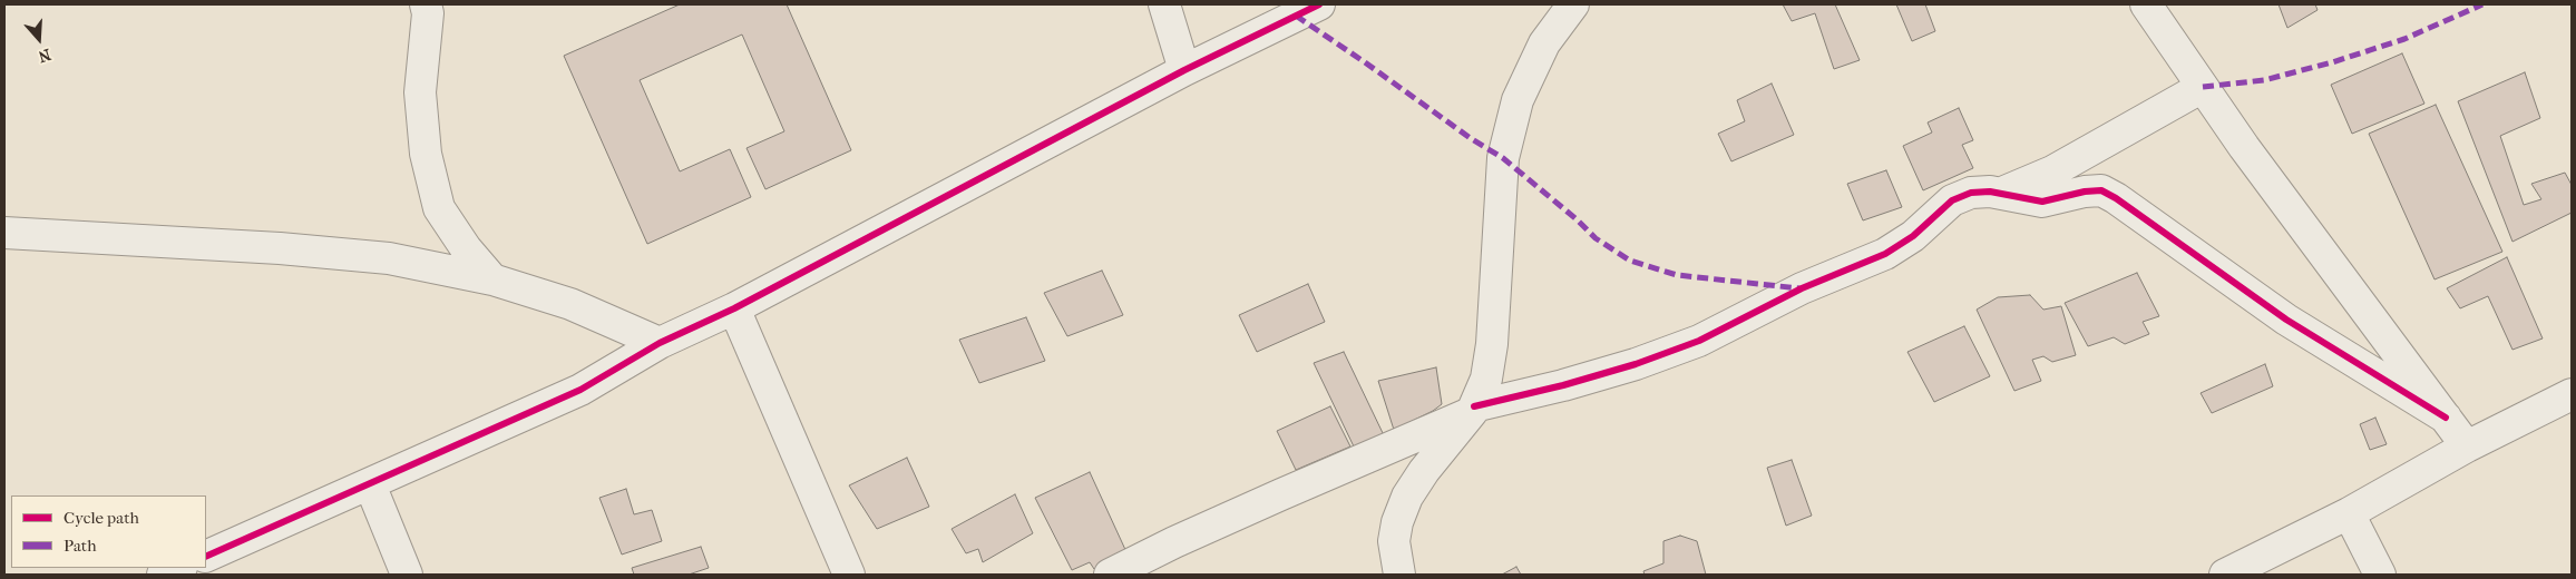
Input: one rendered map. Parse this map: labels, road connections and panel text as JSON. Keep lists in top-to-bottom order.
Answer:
{
  "legend": ["Cycle path", "Path"],
  "north": "bottom"
}
